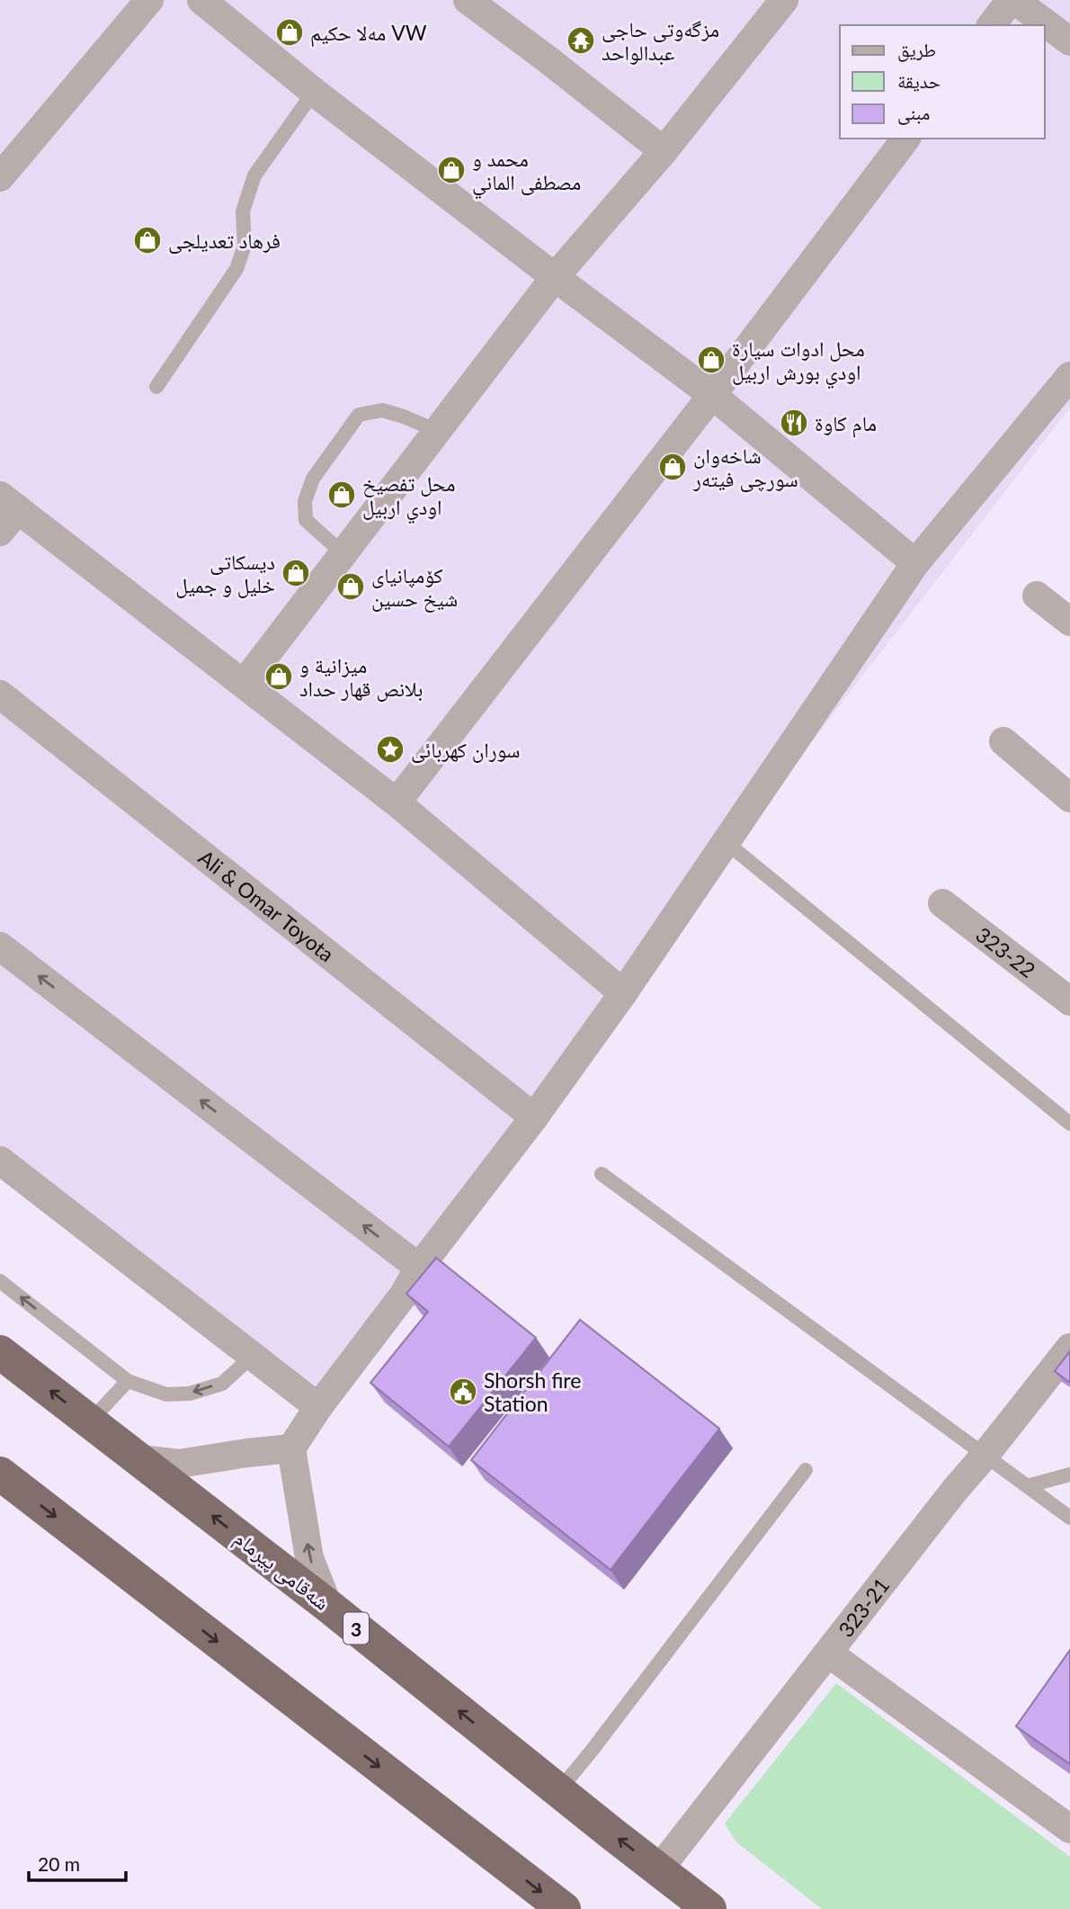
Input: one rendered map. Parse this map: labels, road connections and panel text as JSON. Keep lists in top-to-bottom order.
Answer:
{
  "streets": {
    "highway": ["شەقامی پیرمام", "3"],
    "street": ["Ali & Omar Toyota", "323-22", "323-21"]
  },
  "crossings": [
    ["شەقامی پیرمام", "323-21"]
  ],
  "places": {
    "shop": [
      "مەلا حکیم VW",
      "محمد و مصطفى الماني",
      "فرهاد تعدیلجی",
      "محل ادوات سيارة اودي بورش اربيل",
      "شاخەوان سورچی فیتەر",
      "محل تفصيخ اودي اربيل",
      "دیسکاتی خلیل و جمیل",
      "کۆمپانیای شیخ حسین",
      "ميزانية و بلانص قهار حداد"
    ],
    "temple": ["مزگەوتی حاجی عبدالواحد"],
    "restaurant": ["مام كاوة"],
    "place": ["سوران کهربائی"],
    "public building": ["Shorsh fire Station"]
  },
  "legend": ["طريق", "حديقة", "مبنى"],
  "scale_bar": "20 m"
}
